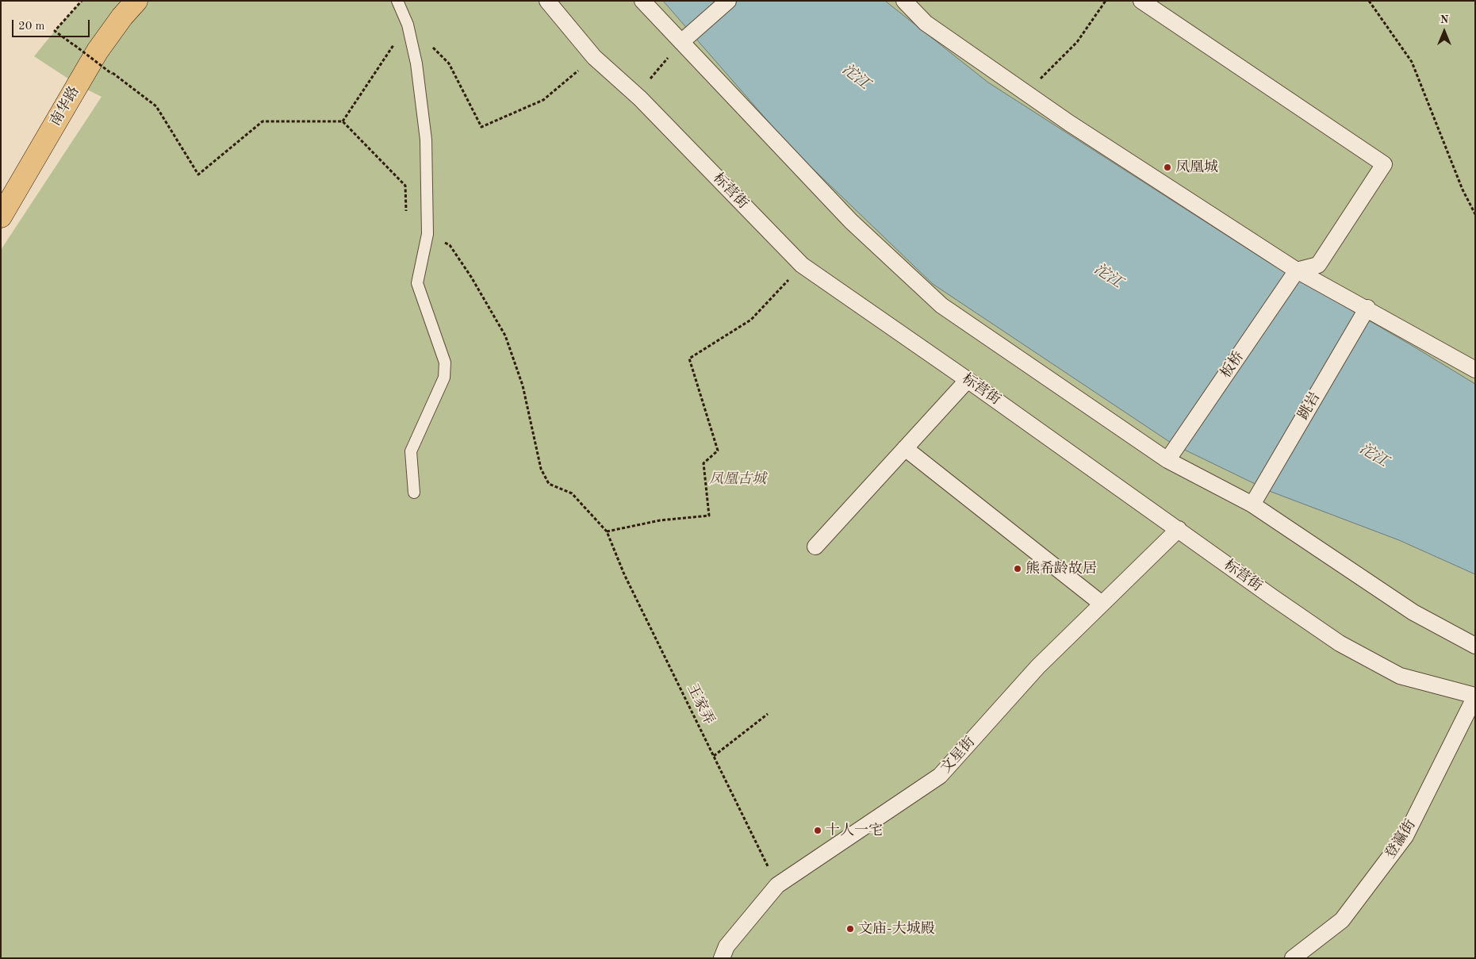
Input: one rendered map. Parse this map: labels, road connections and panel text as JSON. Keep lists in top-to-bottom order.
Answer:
{
  "streets": {
    "main road": ["南华路"],
    "street": [
      "标营街",
      "板桥",
      "跳岩",
      "文星街",
      "登瀛街"
    ],
    "path": ["王家弄"]
  },
  "crossings": [
    ["标营街", "文星街"],
    ["标营街", "登瀛街"],
    ["王家弄", "文星街"]
  ],
  "water": ["沱江"],
  "parks": ["凤凰古城"],
  "places": [
    "凤凰城",
    "熊希龄故居",
    "十人一宅",
    "文庙-大城殿"
  ],
  "scale_bar": "20 m",
  "north": "top"
}
